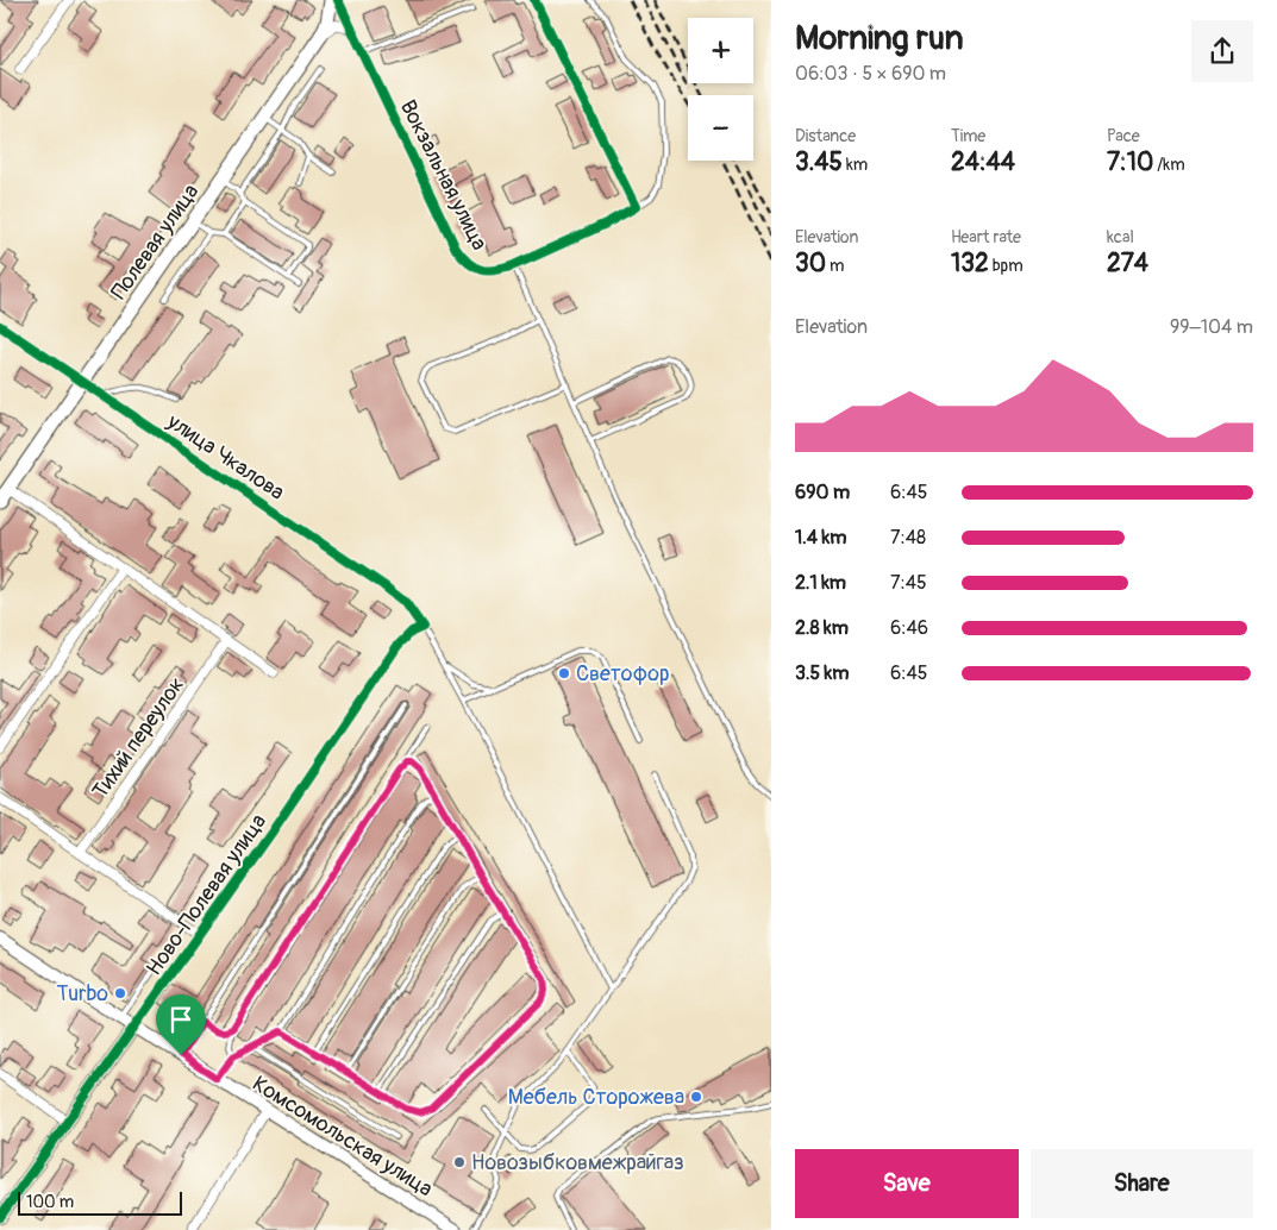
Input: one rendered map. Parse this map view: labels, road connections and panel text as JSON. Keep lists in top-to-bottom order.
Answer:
{
  "streets": {
    "main road": ["Полевая улица"],
    "street": [
      "Вокзальная улица",
      "улица Чкалова",
      "Тихий переулок",
      "Ново-Полевая улица",
      "Комсомольская улица"
    ]
  },
  "crossings": [
    ["Полевая улица", "улица Чкалова"],
    ["улица Чкалова", "Ново-Полевая улица"],
    ["Ново-Полевая улица", "Комсомольская улица"]
  ],
  "places": [
    "Светофор",
    "Turbo",
    "Мебель Сторожева",
    "Новозыбковмежрайгаз"
  ],
  "scale_bar": "100 m",
  "page": {
    "heading": ["Morning run", "06:03 · 5 × 690 m"],
    "map_buttons": ["+", "−"],
    "stats": [
      ["Distance", "3.45 km"],
      ["Time", "24:44"],
      ["Pace", "7:10 /km"],
      ["Elevation", "30 m"],
      ["Heart rate", "132 bpm"],
      ["kcal", "274"]
    ],
    "chart": ["Elevation", "99–104 m"],
    "list": [
      {
        "name": "690 m",
        "note": "6:45"
      },
      {
        "name": "1.4 km",
        "note": "7:48"
      },
      {
        "name": "2.1 km",
        "note": "7:45"
      },
      {
        "name": "2.8 km",
        "note": "6:46"
      },
      {
        "name": "3.5 km",
        "note": "6:45"
      }
    ],
    "buttons": ["Save", "Share"],
    "scale": "100 m"
  }
}
